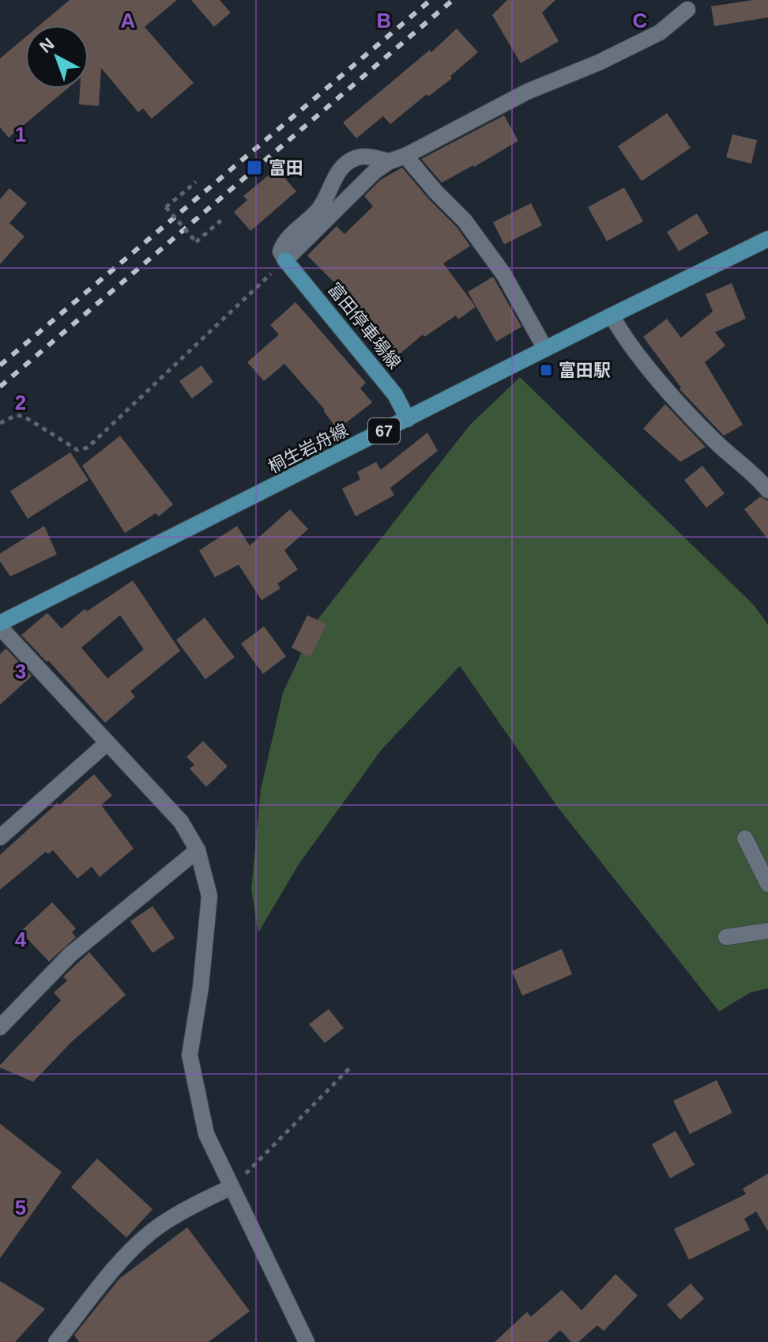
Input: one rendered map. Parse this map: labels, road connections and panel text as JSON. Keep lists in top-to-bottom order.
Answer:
{
  "streets": {
    "main road": ["富田停車場線", "67", "桐生岩舟線"]
  },
  "crossings": [
    ["富田停車場線", "桐生岩舟線"]
  ],
  "places": {
    "transit": ["富田", "富田駅"]
  },
  "north": "top left",
  "grid": {
    "columns": ["A", "B", "C"],
    "rows": [
      "1",
      "2",
      "3",
      "4",
      "5"
    ]
  }
}
